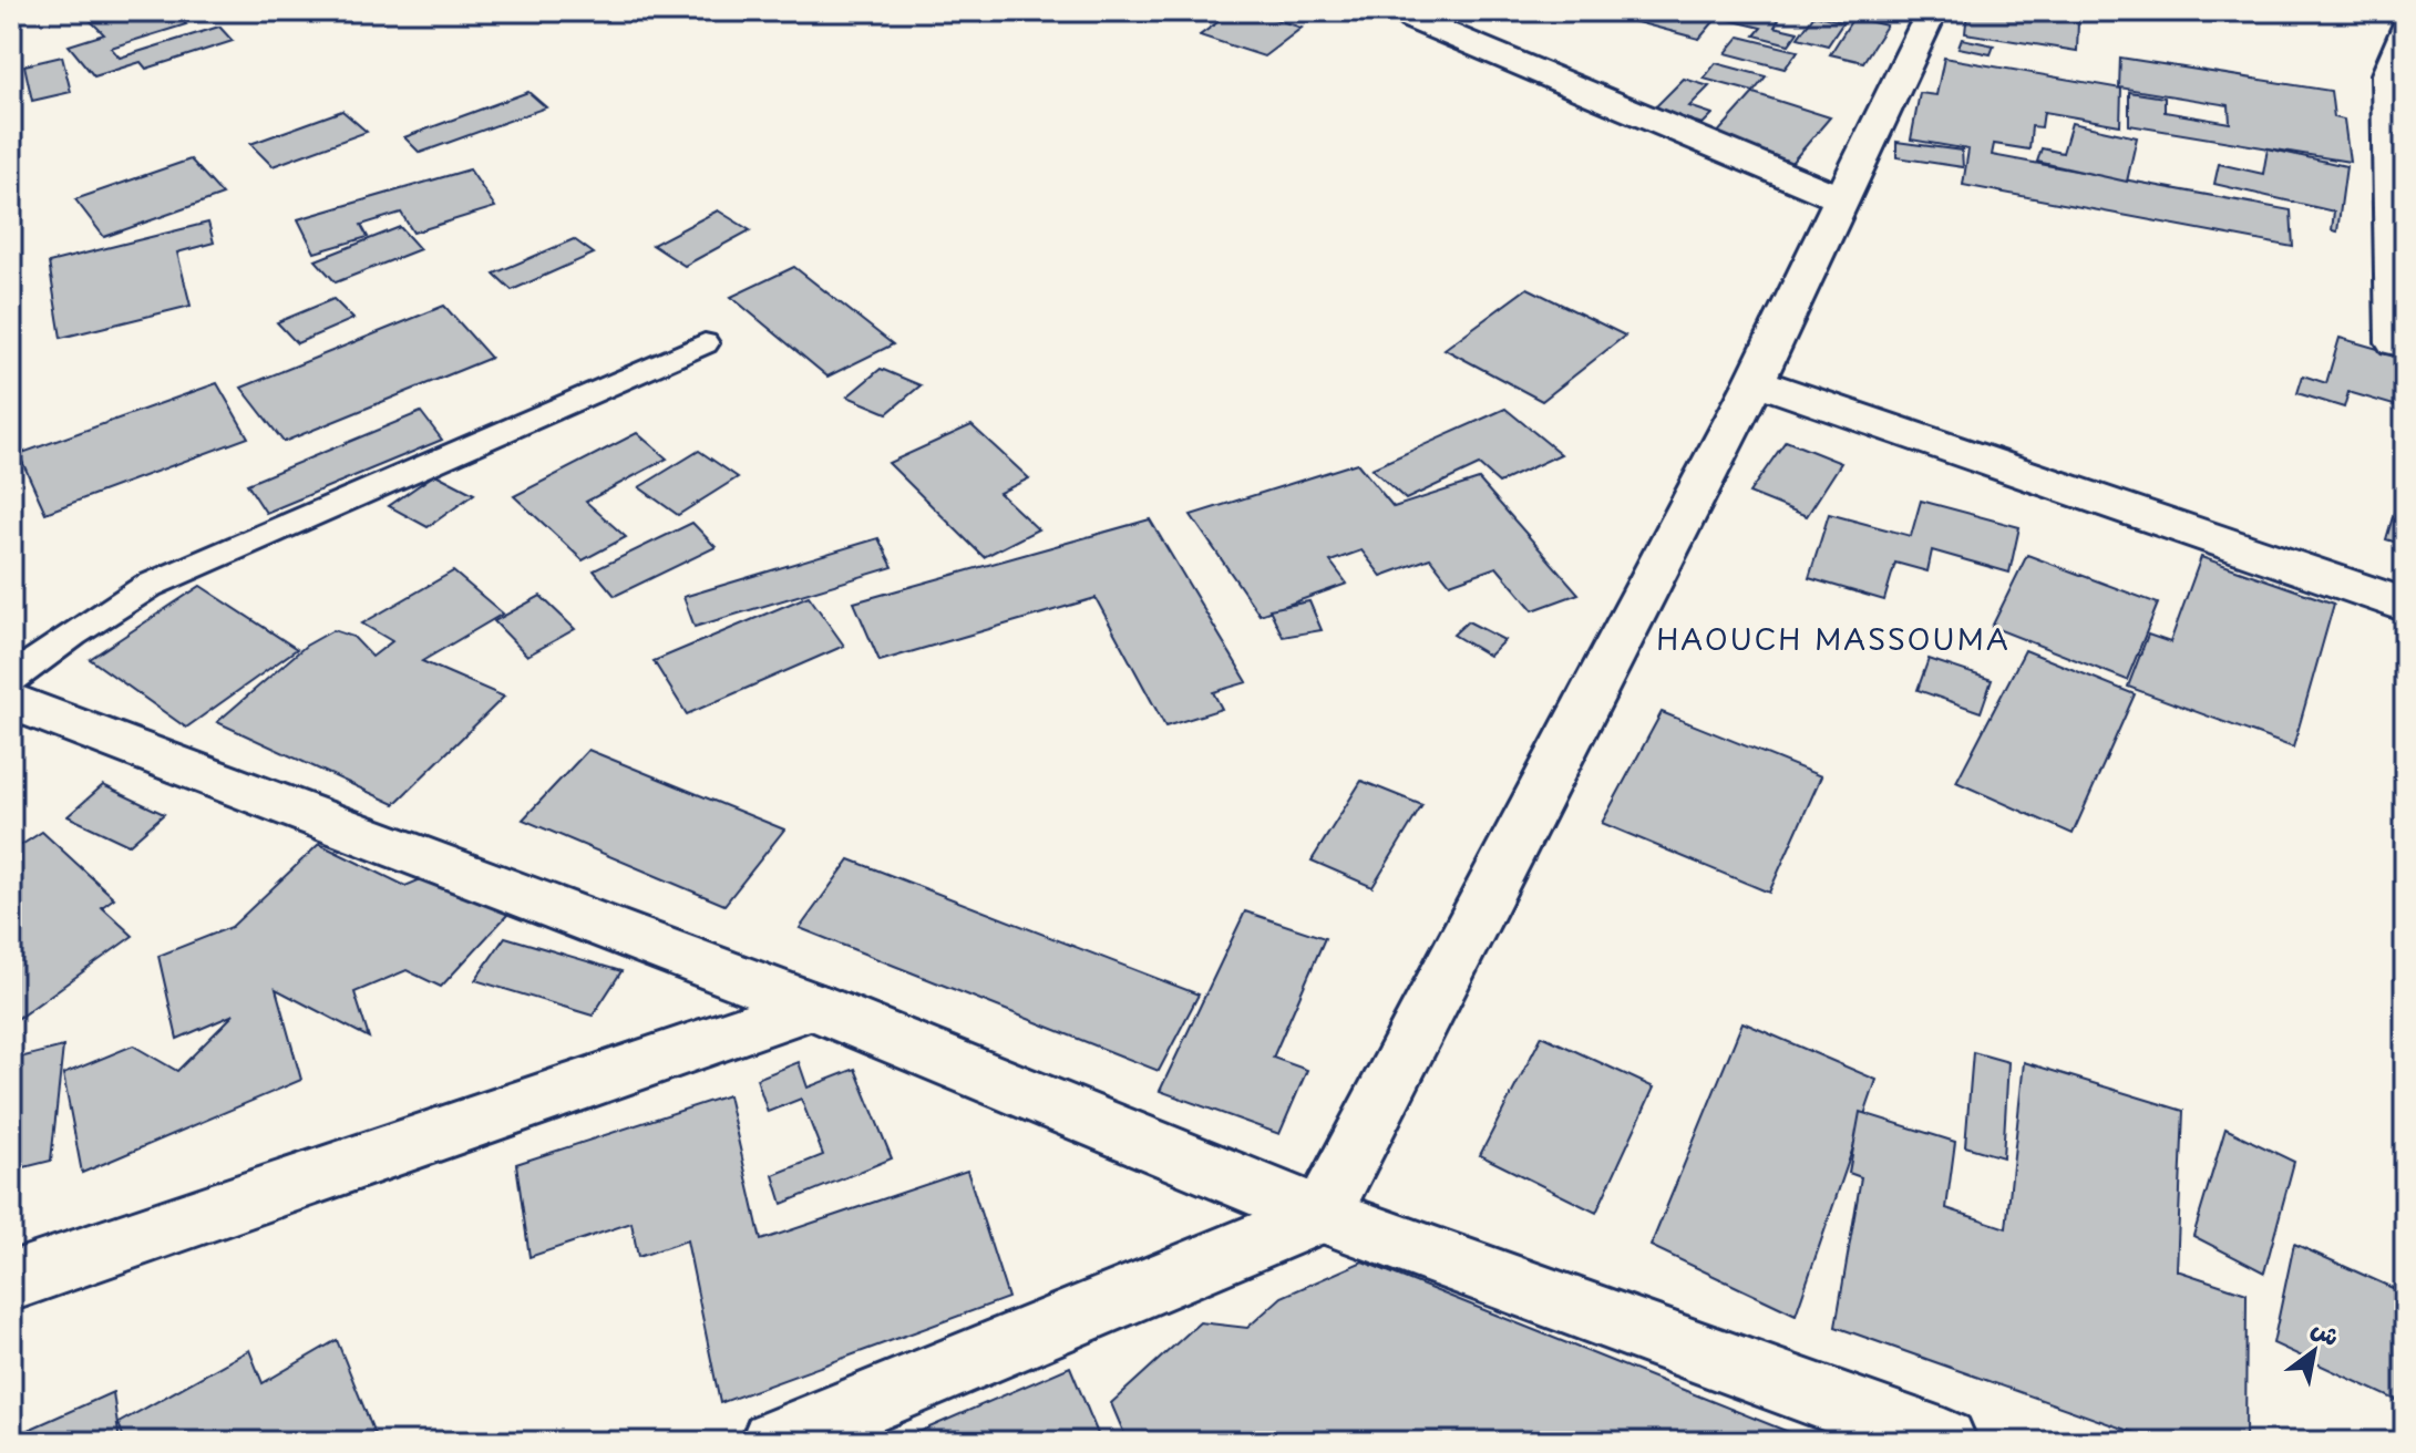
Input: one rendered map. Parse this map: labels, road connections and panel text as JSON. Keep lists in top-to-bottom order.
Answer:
{
  "districts": ["HAOUCH MASSOUMA"],
  "north": "top right"
}
